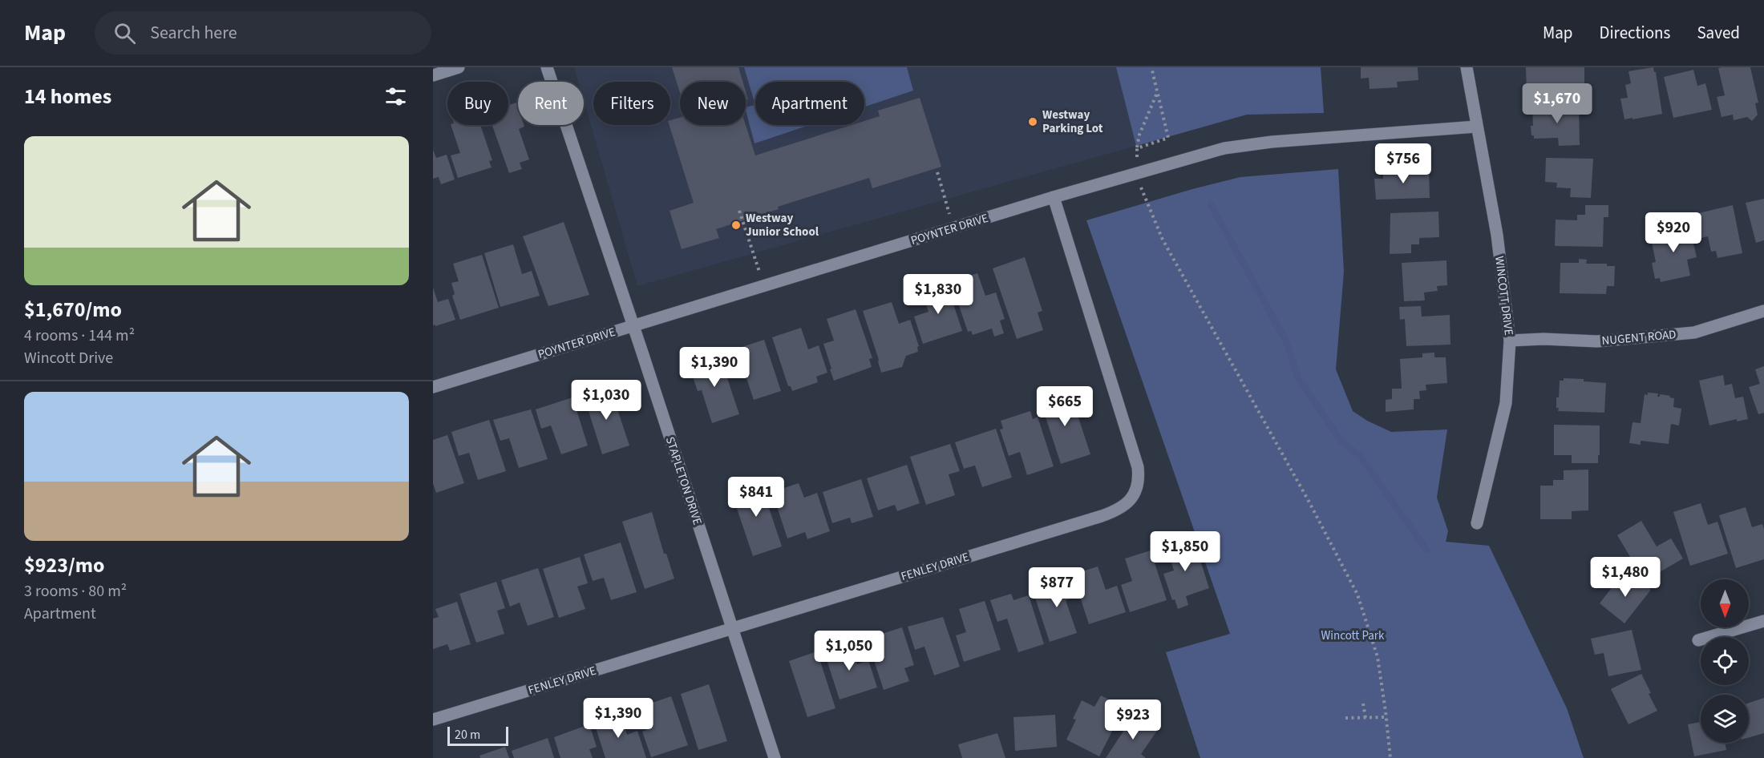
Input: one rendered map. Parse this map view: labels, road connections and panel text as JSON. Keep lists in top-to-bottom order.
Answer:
{
  "streets": {
    "street": [
      "POYNTER DRIVE",
      "WINCOTT DRIVE",
      "NUGENT ROAD",
      "STAPLETON DRIVE",
      "FENLEY DRIVE"
    ]
  },
  "crossings": [
    ["POYNTER DRIVE", "WINCOTT DRIVE"],
    ["POYNTER DRIVE", "STAPLETON DRIVE"],
    ["POYNTER DRIVE", "FENLEY DRIVE"],
    ["WINCOTT DRIVE", "NUGENT ROAD"],
    ["STAPLETON DRIVE", "FENLEY DRIVE"]
  ],
  "parks": ["Wincott Park"],
  "places": ["Westway Parking Lot", "Westway Junior School"],
  "scale_bar": "20 m",
  "north": "bottom",
  "page": {
    "header": "Map",
    "search": "Search here",
    "nav": ["Map", "Directions", "Saved"],
    "heading": "14 homes",
    "chip": [
      "Buy",
      "Rent",
      "Filters",
      "New",
      "Apartment"
    ],
    "price": [
      "$1,670",
      "$756",
      "$920",
      "$1,830",
      "$1,390",
      "$1,030",
      "$665",
      "$841",
      "$1,850",
      "$1,480",
      "$877",
      "$1,050",
      "$1,390",
      "$923"
    ],
    "list": [
      {
        "name": "$1,670/mo",
        "note": "4 rooms · 144 m² · Wincott Drive"
      },
      {
        "name": "$923/mo",
        "note": "3 rooms · 80 m² · Apartment"
      }
    ],
    "scale": "20 m"
  }
}
